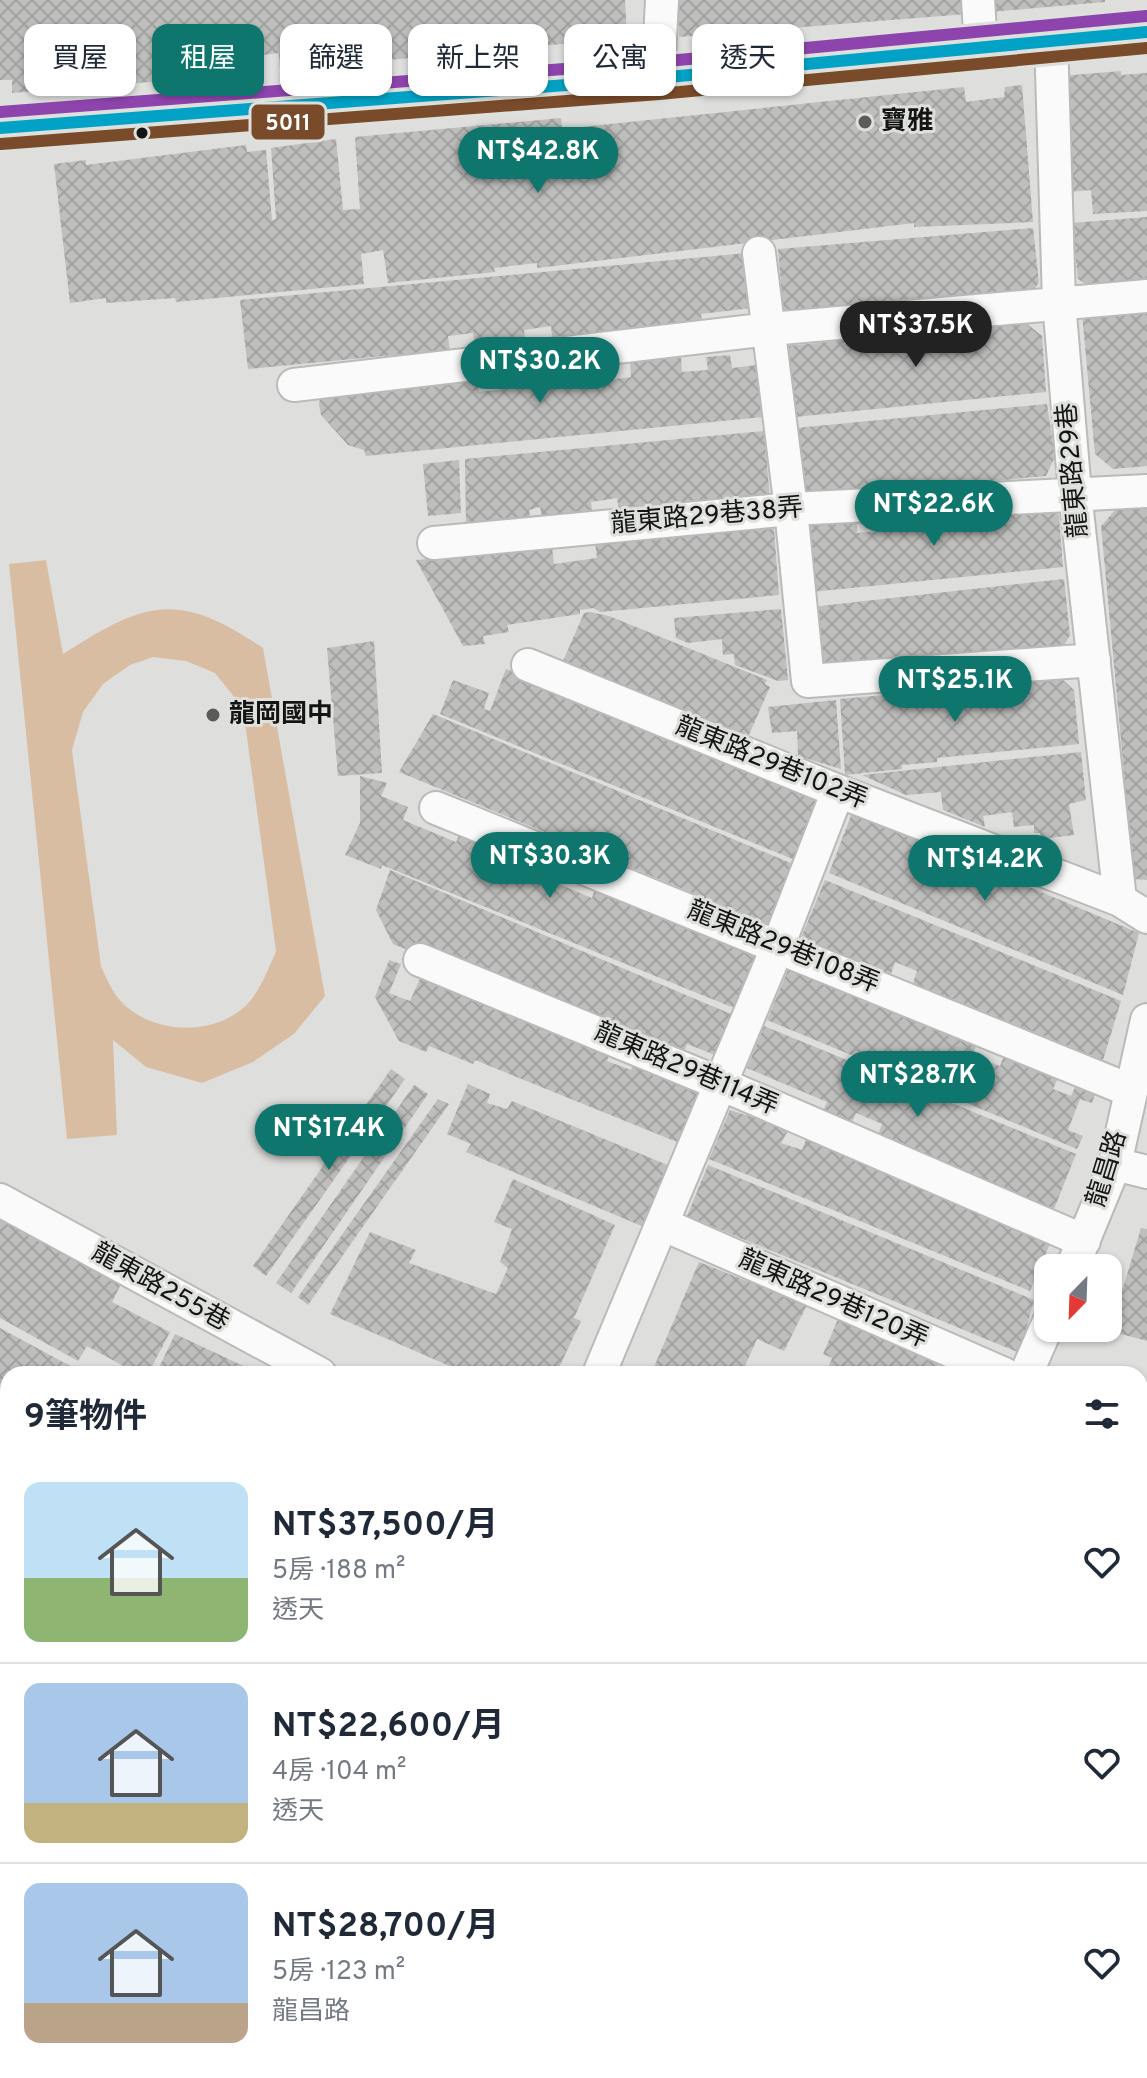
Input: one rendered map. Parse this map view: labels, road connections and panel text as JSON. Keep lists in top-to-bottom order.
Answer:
{
  "streets": {
    "street": [
      "龍東路29巷",
      "龍東路29巷38弄",
      "龍東路29巷102弄",
      "龍東路29巷108弄",
      "龍東路29巷114弄",
      "龍昌路",
      "龍東路255巷",
      "龍東路29巷120弄"
    ]
  },
  "crossings": [
    ["龍東路29巷", "龍東路29巷38弄"],
    ["龍東路29巷", "龍東路29巷102弄"],
    ["龍東路29巷108弄", "龍昌路"],
    ["龍東路29巷114弄", "龍昌路"]
  ],
  "places": ["寶雅", "龍岡國中"],
  "lines": ["transit line 5011"],
  "north": "bottom left",
  "page": {
    "chip": [
      "買屋",
      "租屋",
      "篩選",
      "新上架",
      "公寓",
      "透天"
    ],
    "price": [
      "NT$42.8K",
      "NT$37.5K",
      "NT$30.2K",
      "NT$22.6K",
      "NT$25.1K",
      "NT$30.3K",
      "NT$14.2K",
      "NT$28.7K",
      "NT$17.4K"
    ],
    "heading": "9筆物件",
    "list": [
      {
        "name": "NT$37,500/月",
        "note": "5房 · 188 m² · 透天"
      },
      {
        "name": "NT$22,600/月",
        "note": "4房 · 104 m² · 透天"
      },
      {
        "name": "NT$28,700/月",
        "note": "5房 · 123 m² · 龍昌路"
      }
    ]
  }
}
